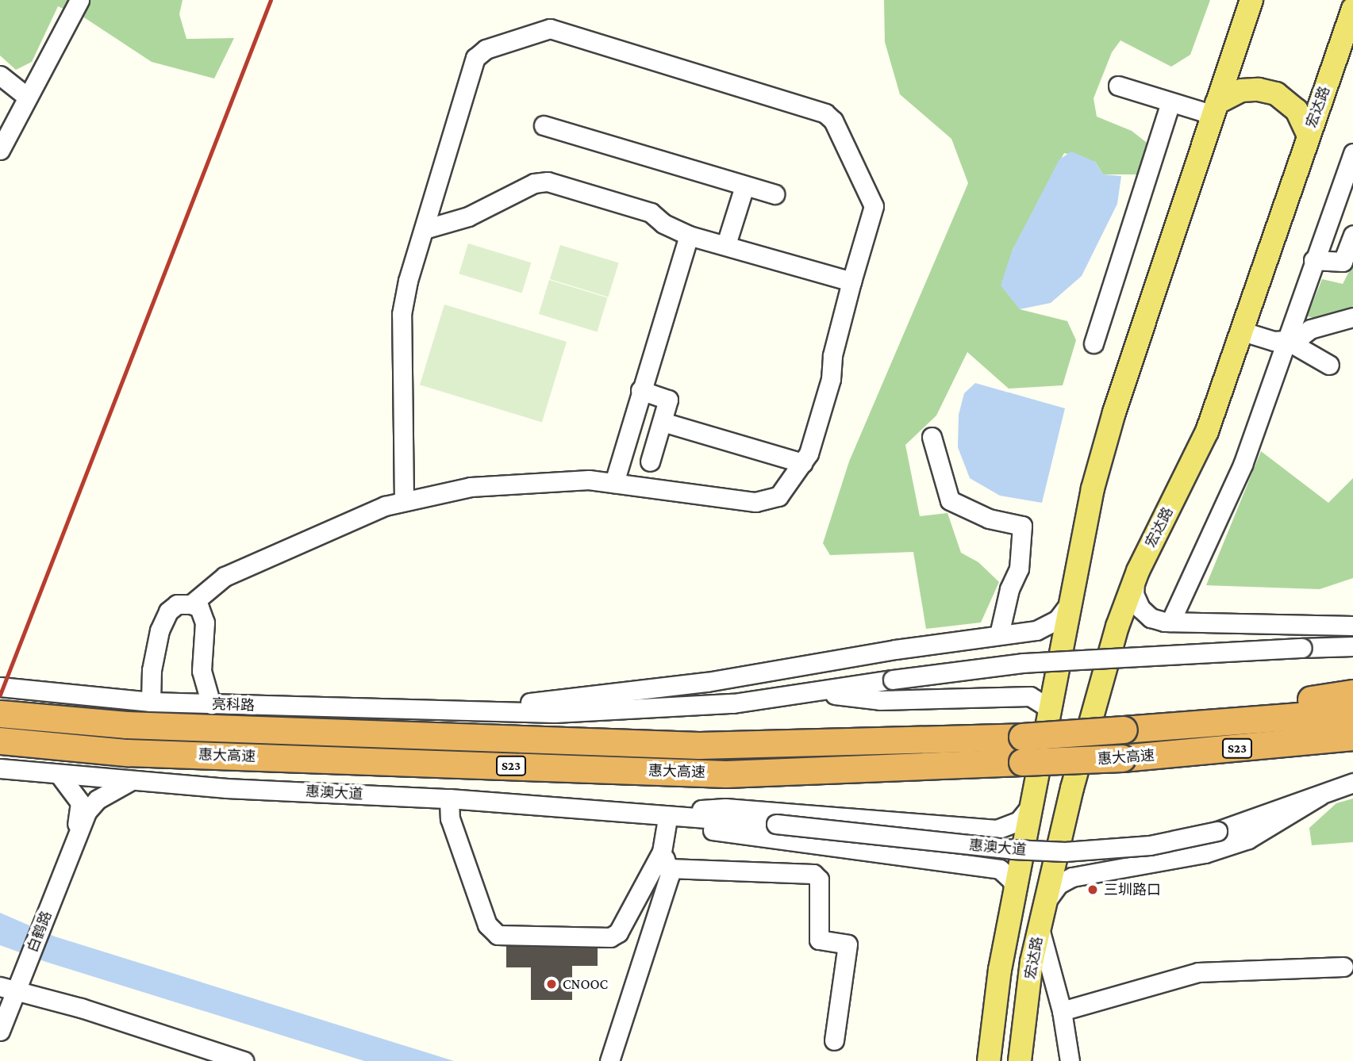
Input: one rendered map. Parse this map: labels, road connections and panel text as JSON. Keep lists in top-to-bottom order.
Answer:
{
  "streets": {
    "highway": ["S23", "惠大高速"],
    "main road": ["宏达路"],
    "street": ["亮科路", "惠澳大道", "白鹤路"]
  },
  "places": ["三圳路口", "CNOOC"]
}
